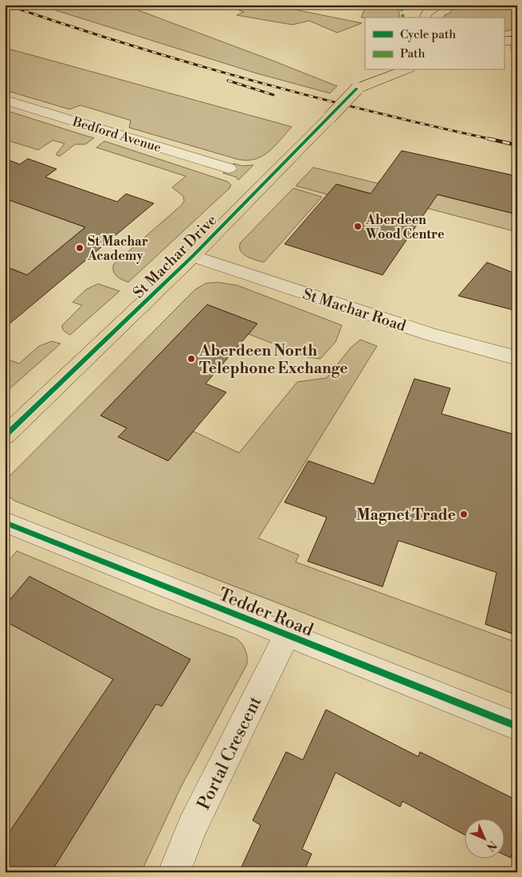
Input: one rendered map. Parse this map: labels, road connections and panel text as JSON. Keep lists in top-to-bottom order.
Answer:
{
  "streets": {
    "main road": ["St Machar Drive"],
    "street": [
      "Bedford Avenue",
      "St Machar Road",
      "Tedder Road",
      "Portal Crescent"
    ]
  },
  "crossings": [
    ["St Machar Drive", "St Machar Road"],
    ["Tedder Road", "Portal Crescent"]
  ],
  "places": [
    "Aberdeen Wood Centre",
    "St Machar Academy",
    "Aberdeen North Telephone Exchange",
    "Magnet Trade"
  ],
  "legend": ["Cycle path", "Path"],
  "north": "bottom right"
}
